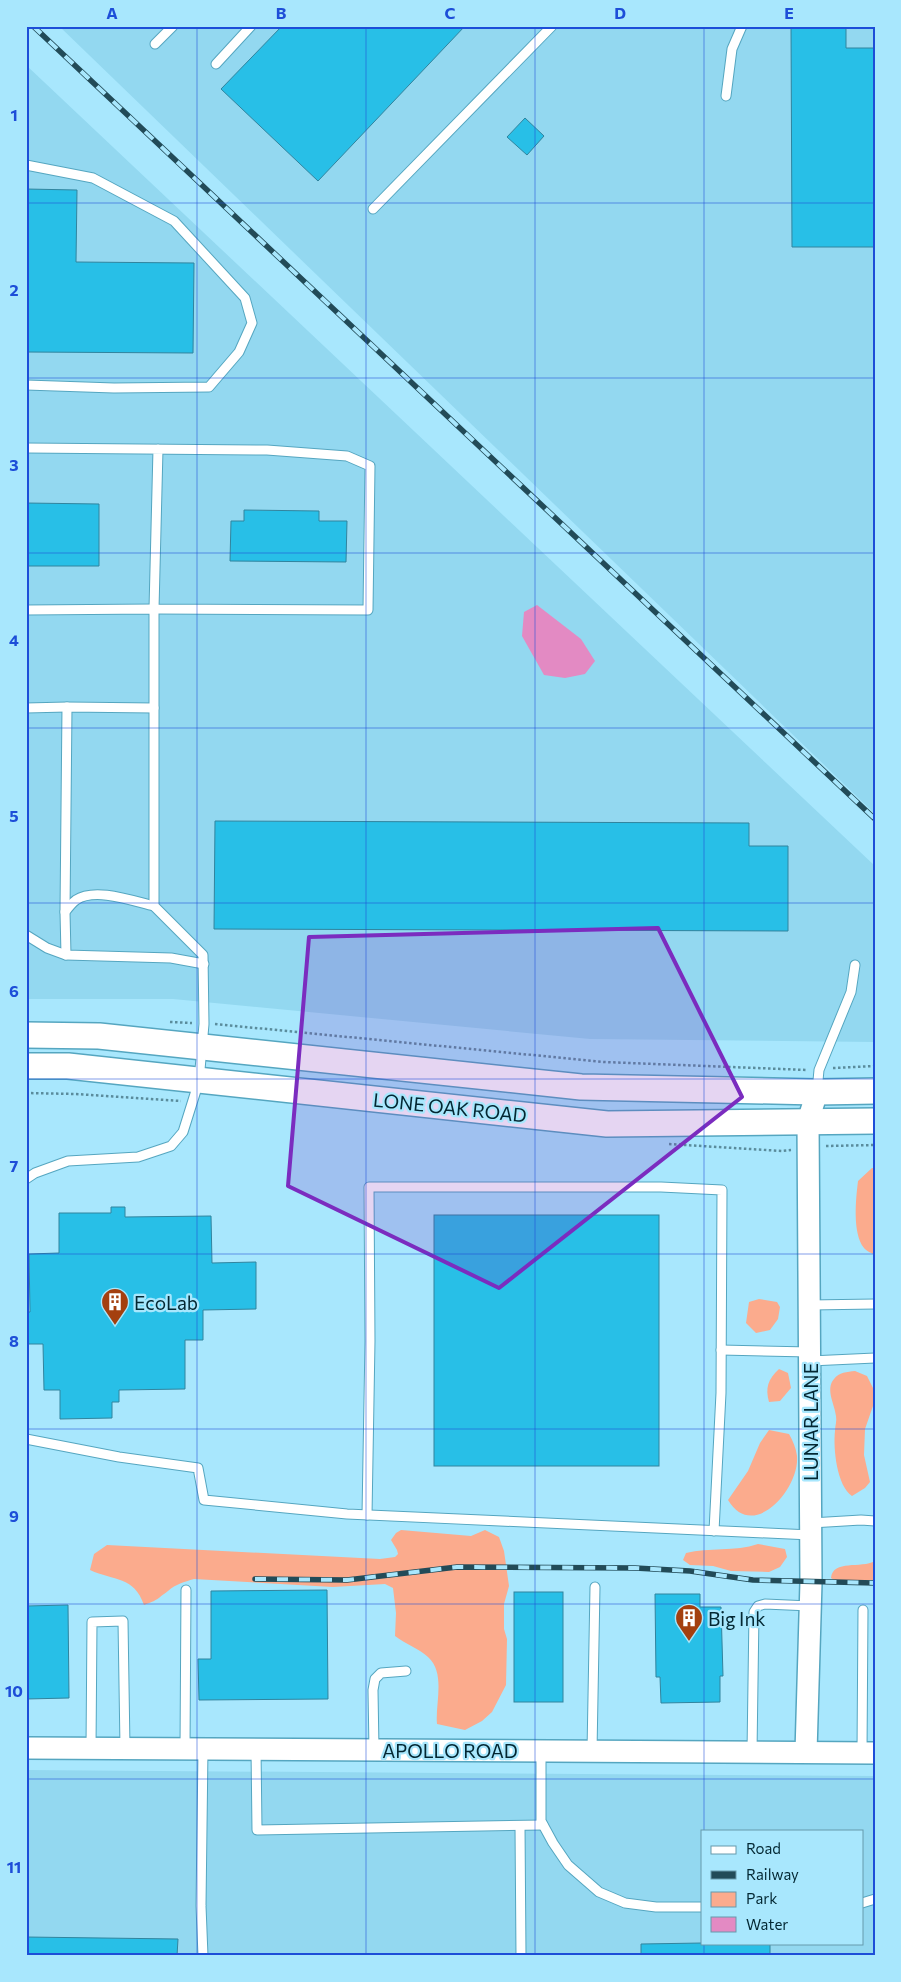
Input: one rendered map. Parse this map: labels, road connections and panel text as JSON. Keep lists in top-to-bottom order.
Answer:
{
  "streets": {
    "main road": ["LONE OAK ROAD"],
    "street": ["LUNAR LANE", "APOLLO ROAD"]
  },
  "crossings": [
    ["LONE OAK ROAD", "LUNAR LANE"],
    ["LUNAR LANE", "APOLLO ROAD"]
  ],
  "places": {
    "building": ["EcoLab", "Big Ink"]
  },
  "legend": [
    "Road",
    "Railway",
    "Park",
    "Water"
  ],
  "grid": {
    "columns": [
      "A",
      "B",
      "C",
      "D",
      "E"
    ],
    "rows": [
      "1",
      "2",
      "3",
      "4",
      "5",
      "6",
      "7",
      "8",
      "9",
      "10",
      "11"
    ]
  }
}
